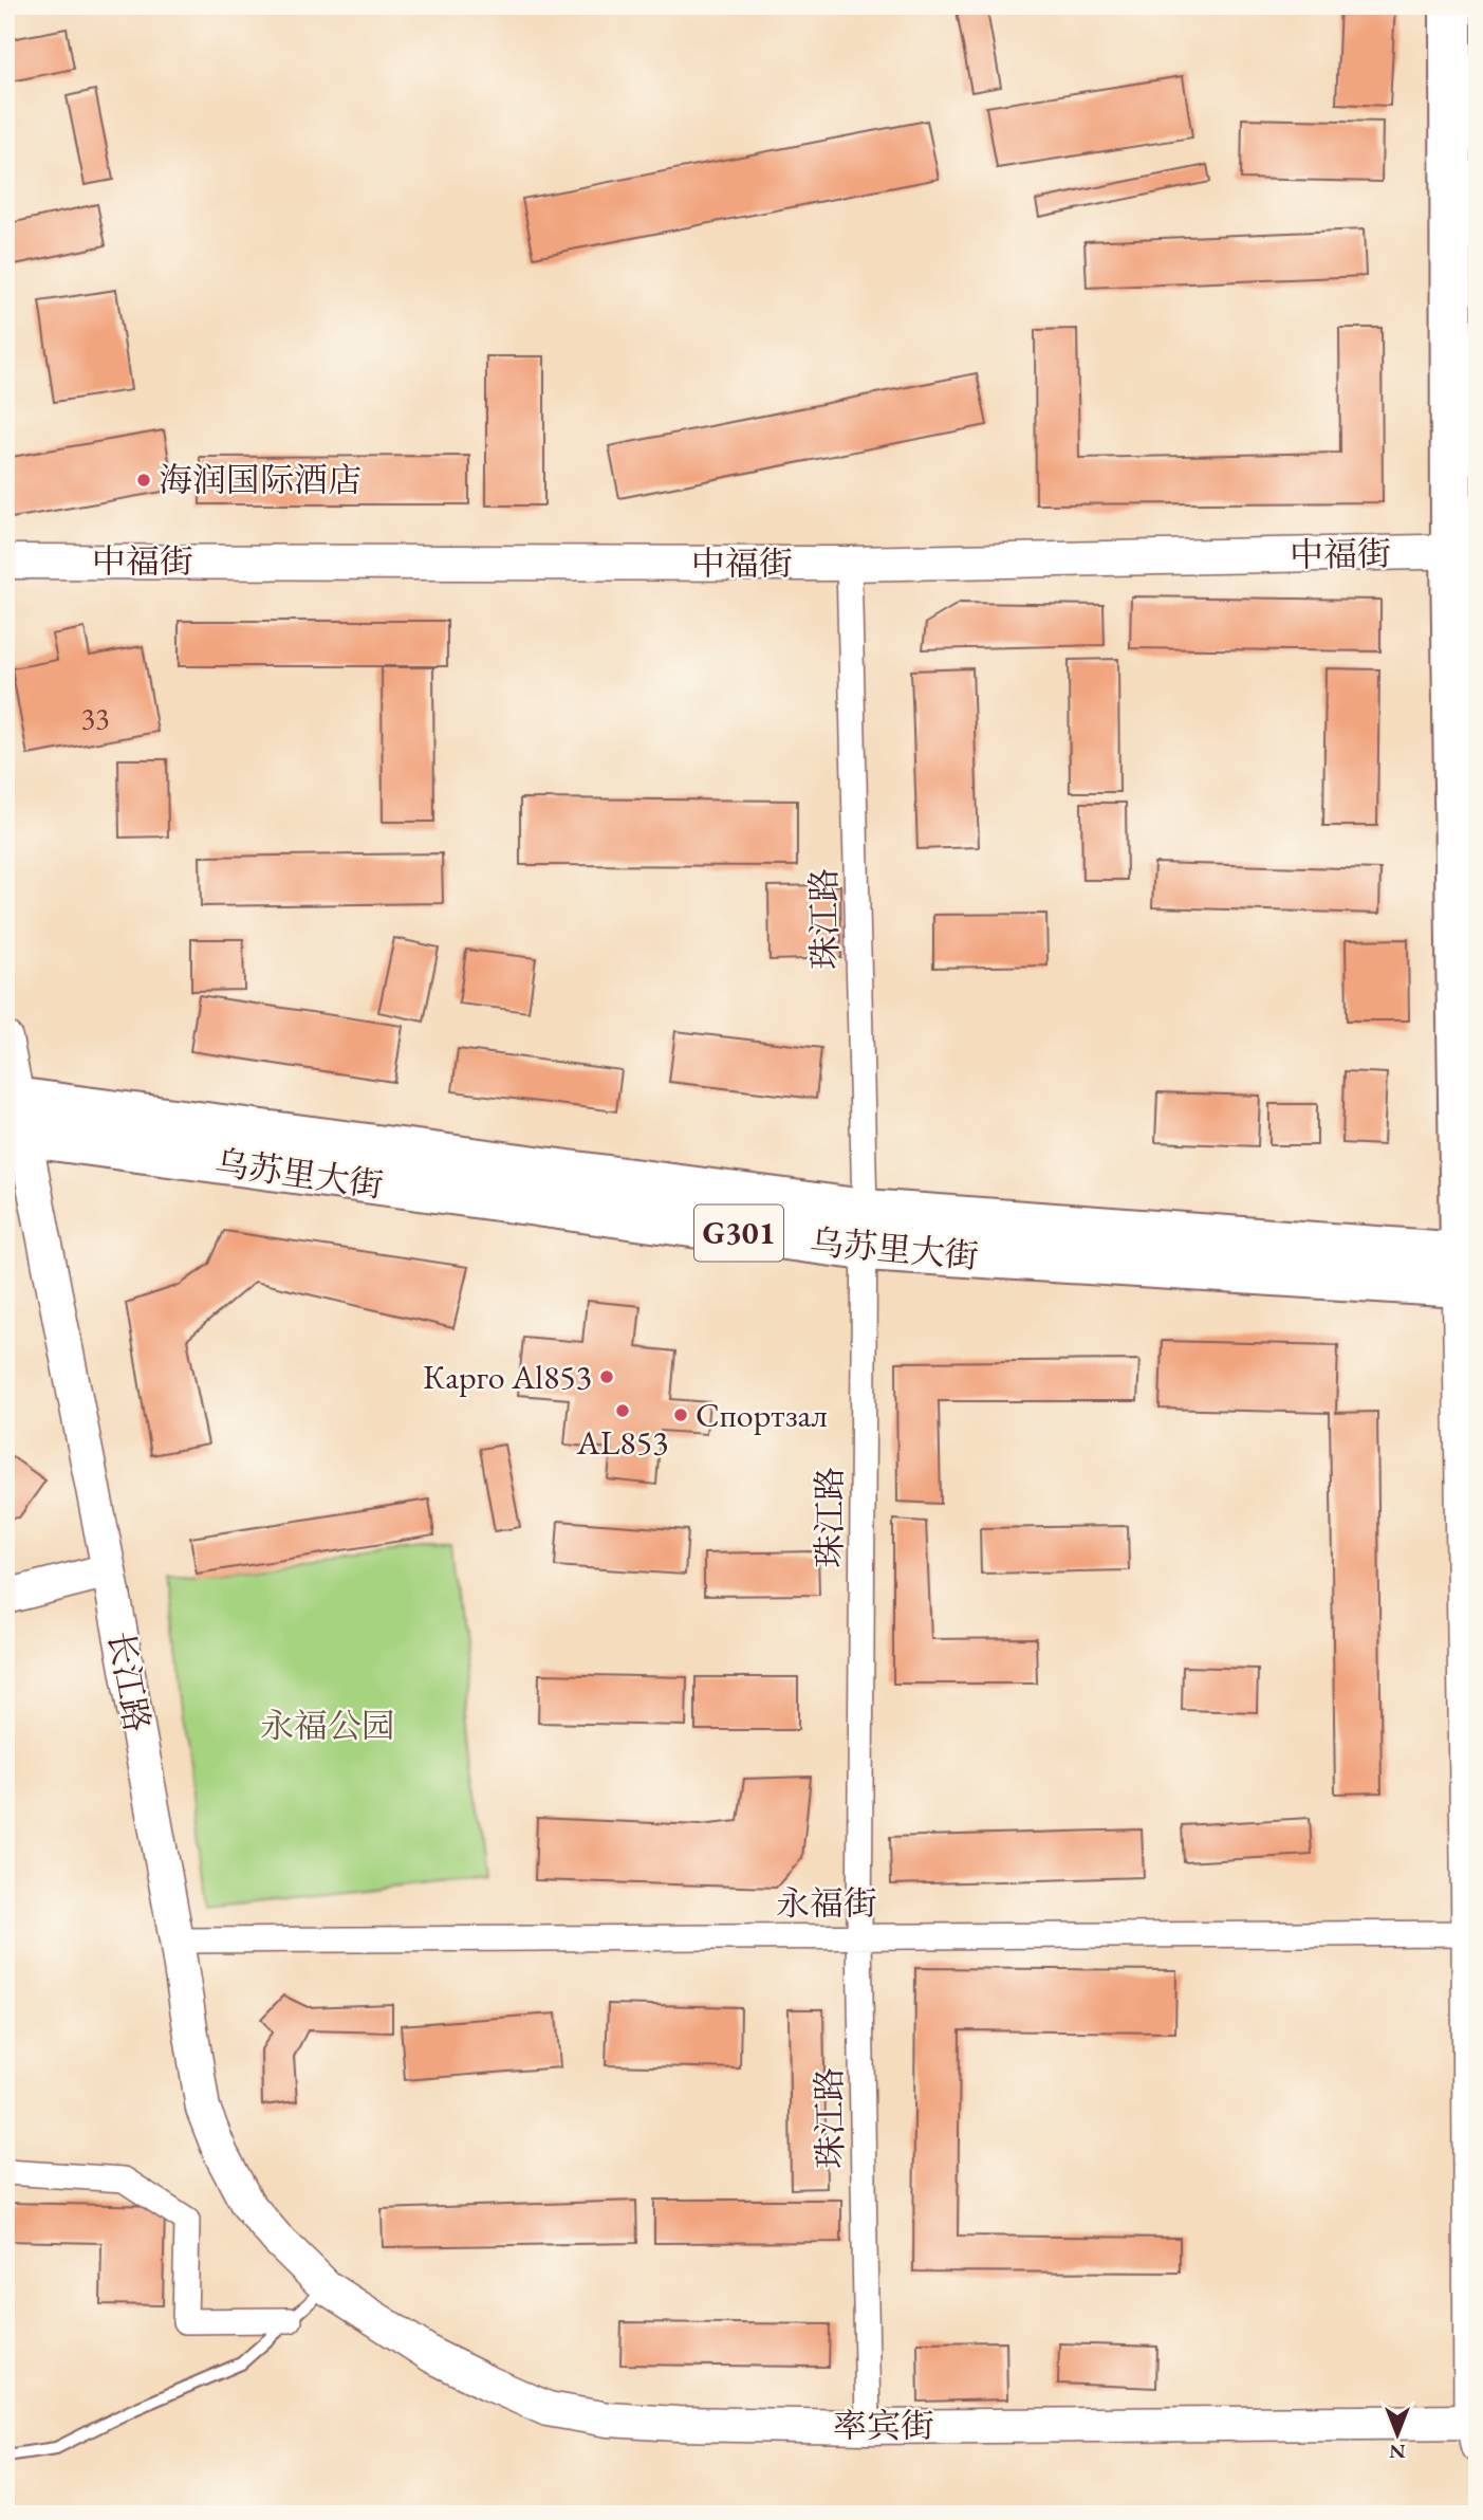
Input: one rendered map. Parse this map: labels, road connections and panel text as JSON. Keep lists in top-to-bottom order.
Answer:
{
  "streets": {
    "highway": ["乌苏里大街", "G301"],
    "street": [
      "中福街",
      "珠江路",
      "长江路",
      "永福街",
      "率宾街"
    ]
  },
  "crossings": [
    ["中福街", "珠江路"],
    ["珠江路", "乌苏里大街"],
    ["珠江路", "永福街"],
    ["珠江路", "率宾街"],
    ["乌苏里大街", "长江路"],
    ["长江路", "永福街"],
    ["长江路", "率宾街"]
  ],
  "parks": ["永福公园"],
  "places": [
    "海润国际酒店",
    "Карго Al853",
    "AL853",
    "Спортзал"
  ],
  "house_numbers": ["33"],
  "north": "bottom"
}
